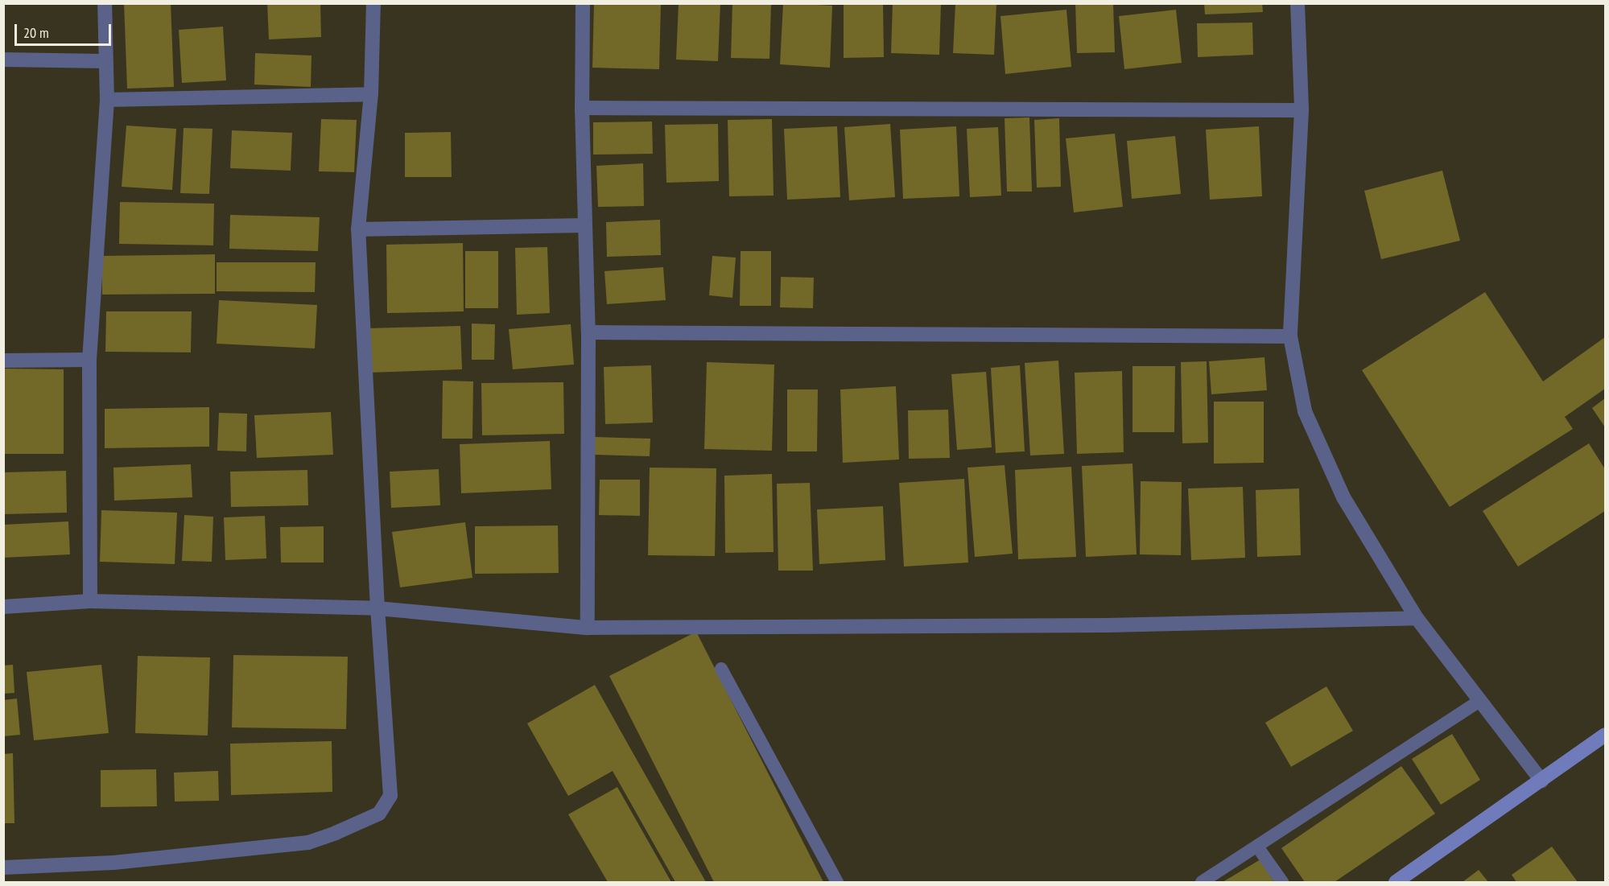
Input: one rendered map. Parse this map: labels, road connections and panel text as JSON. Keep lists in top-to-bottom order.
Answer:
{
  "scale_bar": "20 m"
}
